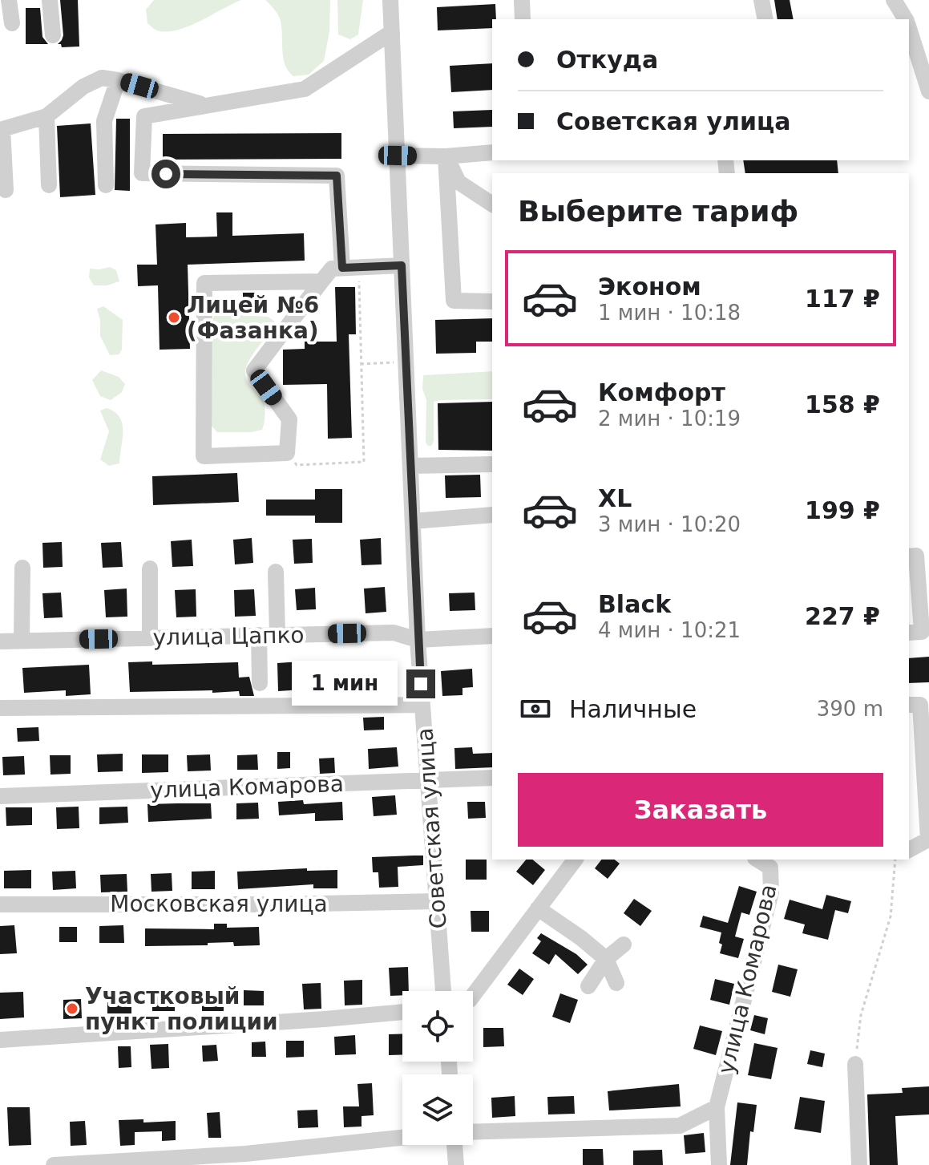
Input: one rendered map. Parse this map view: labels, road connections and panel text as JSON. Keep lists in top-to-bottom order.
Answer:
{
  "streets": {
    "street": [
      "улица Цапко",
      "улица Комарова",
      "Советская улица",
      "Московская улица"
    ]
  },
  "crossings": [
    ["улица Цапко", "Советская улица"],
    ["улица Комарова", "Советская улица"],
    ["Советская улица", "Московская улица"]
  ],
  "places": ["Лицей №6 (Фазанка)", "Участковый пункт полиции"],
  "page": {
    "banner": ["Откуда", "Советская улица"],
    "heading": "Выберите тариф",
    "list": [
      {
        "name": "Эконом",
        "note": "1 мин · 10:18",
        "value": "117 ₽"
      },
      {
        "name": "Комфорт",
        "note": "2 мин · 10:19",
        "value": "158 ₽"
      },
      {
        "name": "XL",
        "note": "3 мин · 10:20",
        "value": "199 ₽"
      },
      {
        "name": "Black",
        "note": "4 мин · 10:21",
        "value": "227 ₽"
      }
    ],
    "bubble": "1 мин",
    "pay": ["Наличные", "390 m"],
    "buttons": "Заказать"
  }
}
